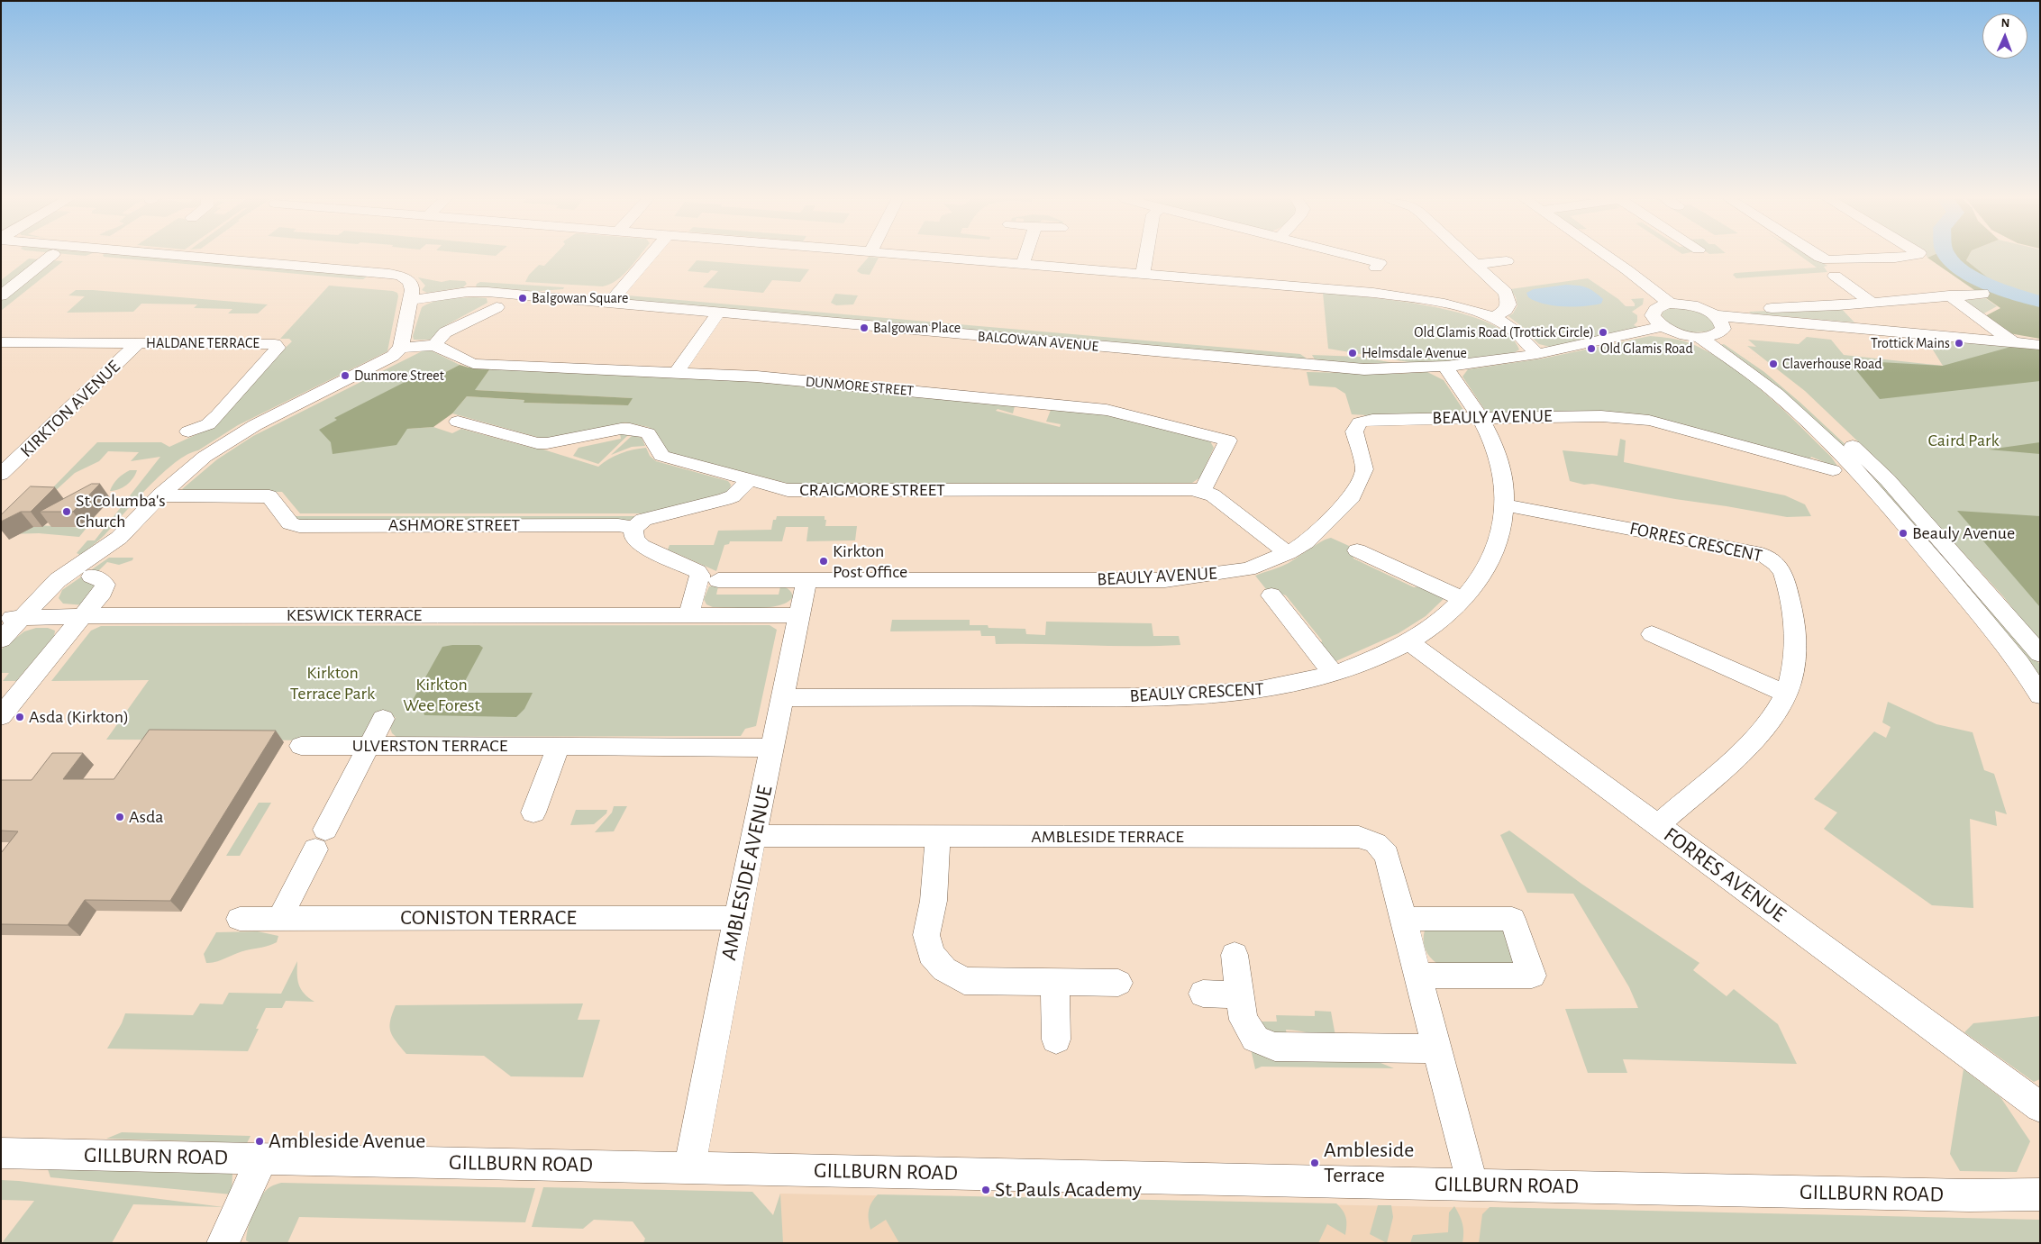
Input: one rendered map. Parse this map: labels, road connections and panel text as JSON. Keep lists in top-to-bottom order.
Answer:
{
  "streets": {
    "street": [
      "BALGOWAN AVENUE",
      "HALDANE TERRACE",
      "DUNMORE STREET",
      "KIRKTON AVENUE",
      "BEAULY AVENUE",
      "CRAIGMORE STREET",
      "ASHMORE STREET",
      "FORRES CRESCENT",
      "KESWICK TERRACE",
      "BEAULY CRESCENT",
      "ULVERSTON TERRACE",
      "AMBLESIDE TERRACE",
      "AMBLESIDE AVENUE",
      "FORRES AVENUE",
      "CONISTON TERRACE",
      "GILLBURN ROAD"
    ]
  },
  "crossings": [
    ["BALGOWAN AVENUE", "BEAULY CRESCENT"],
    ["HALDANE TERRACE", "KIRKTON AVENUE"],
    ["DUNMORE STREET", "CRAIGMORE STREET"],
    ["BEAULY AVENUE", "CRAIGMORE STREET"],
    ["BEAULY AVENUE", "BEAULY CRESCENT"],
    ["BEAULY AVENUE", "AMBLESIDE AVENUE"],
    ["FORRES CRESCENT", "BEAULY CRESCENT"],
    ["FORRES CRESCENT", "FORRES AVENUE"],
    ["KESWICK TERRACE", "AMBLESIDE AVENUE"],
    ["BEAULY CRESCENT", "AMBLESIDE AVENUE"],
    ["BEAULY CRESCENT", "FORRES AVENUE"],
    ["ULVERSTON TERRACE", "AMBLESIDE AVENUE"],
    ["AMBLESIDE TERRACE", "AMBLESIDE AVENUE"],
    ["AMBLESIDE TERRACE", "GILLBURN ROAD"],
    ["AMBLESIDE AVENUE", "CONISTON TERRACE"],
    ["AMBLESIDE AVENUE", "GILLBURN ROAD"]
  ],
  "parks": ["Caird Park", "Kirkton Terrace Park", "Kirkton Wee Forest"],
  "places": [
    "Balgowan Square",
    "Balgowan Place",
    "Old Glamis Road (Trottick Circle)",
    "Trottick Mains",
    "Old Glamis Road",
    "Helmsdale Avenue",
    "Claverhouse Road",
    "Dunmore Street",
    "St Columba's Church",
    "Beauly Avenue",
    "Kirkton Post Office",
    "Asda (Kirkton)",
    "Asda",
    "Ambleside Avenue",
    "Ambleside Terrace",
    "St Pauls Academy"
  ],
  "north": "top"
}
